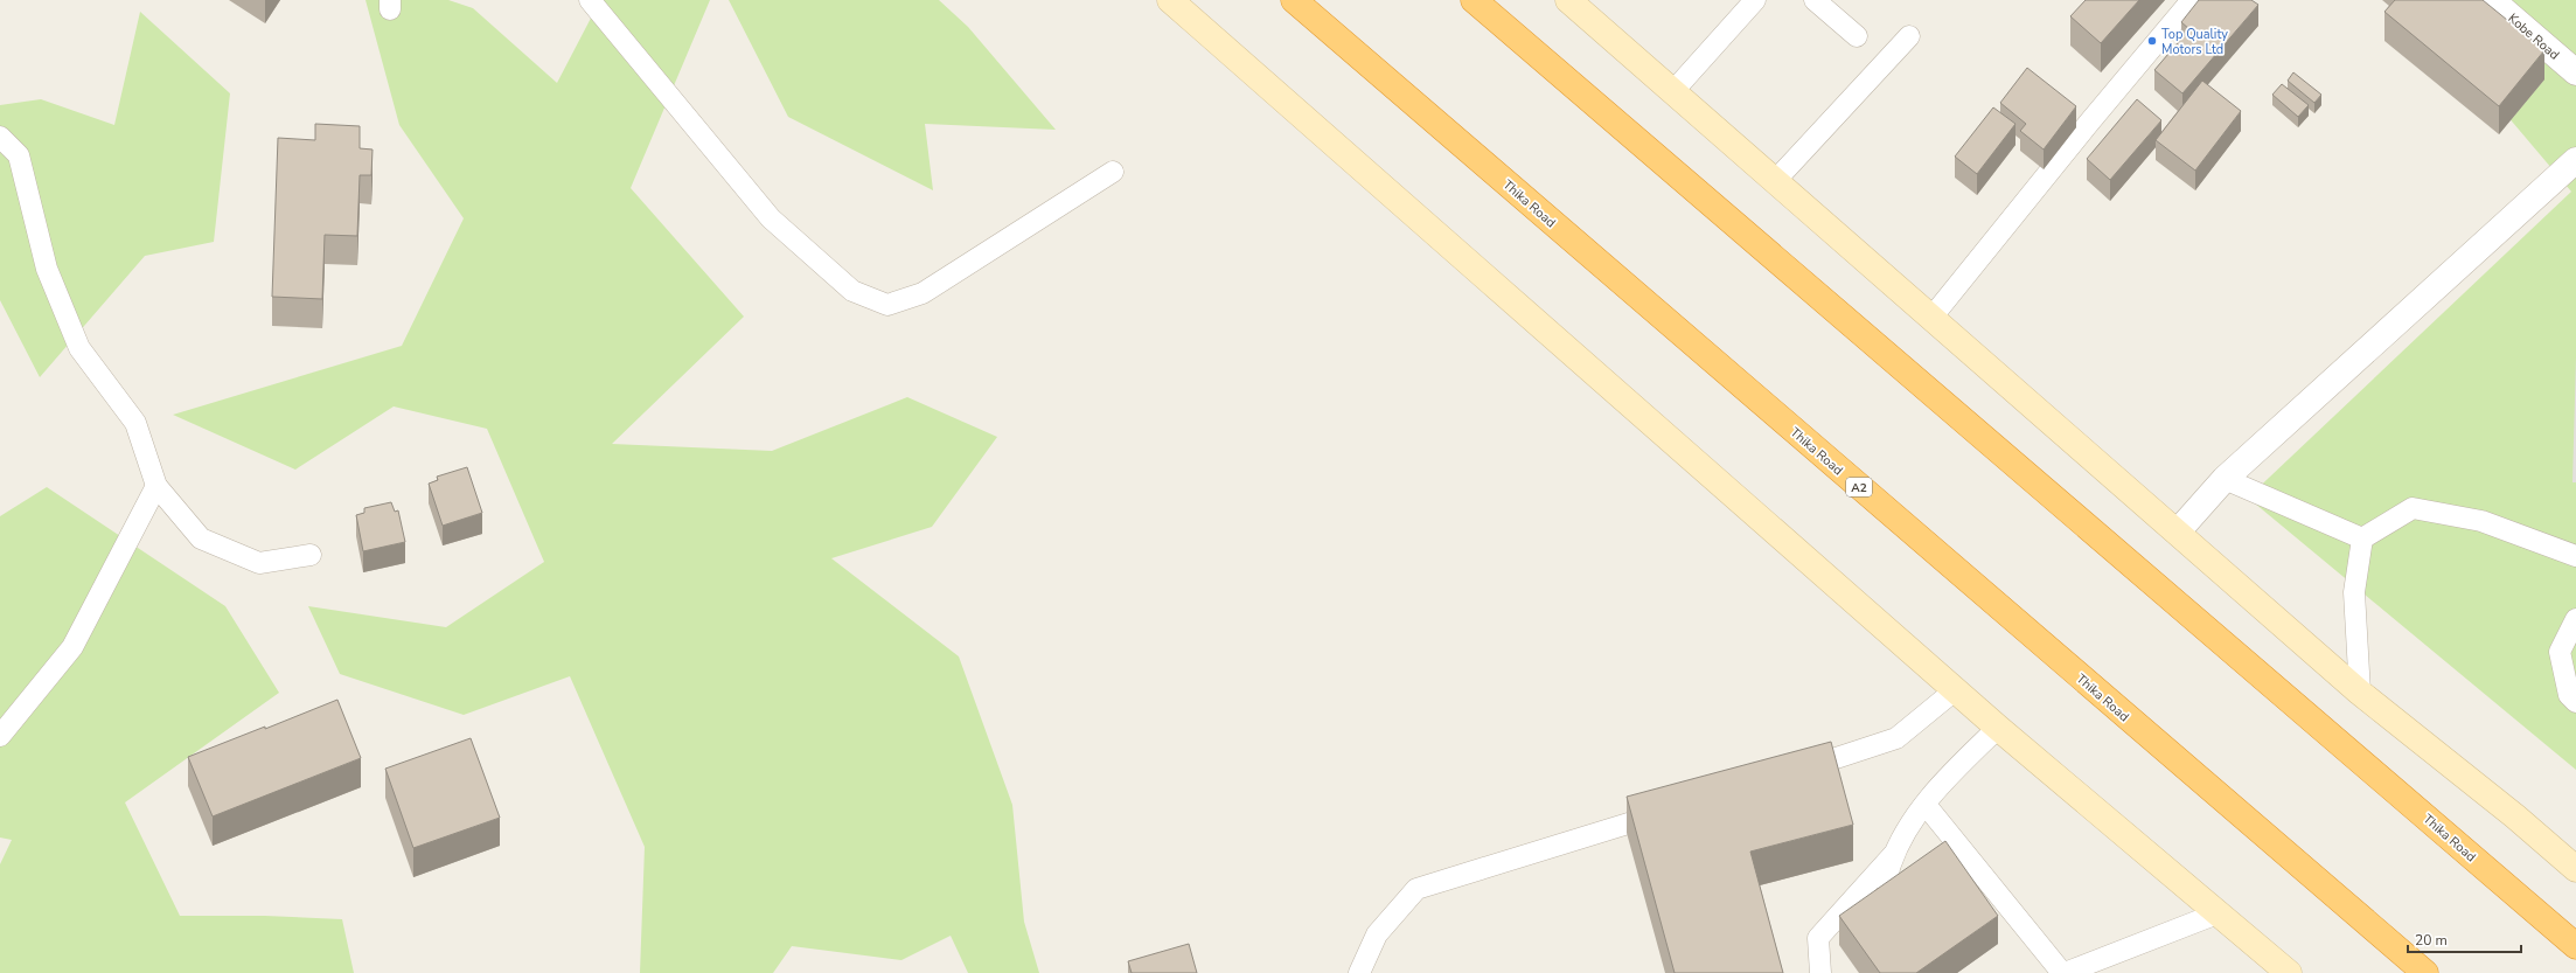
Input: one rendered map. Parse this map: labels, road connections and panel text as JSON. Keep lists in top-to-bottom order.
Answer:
{
  "streets": {
    "highway": ["Thika Road", "A2"],
    "street": ["Kobe Road"]
  },
  "places": ["Top Quality Motors Ltd"],
  "scale_bar": "20 m"
}
